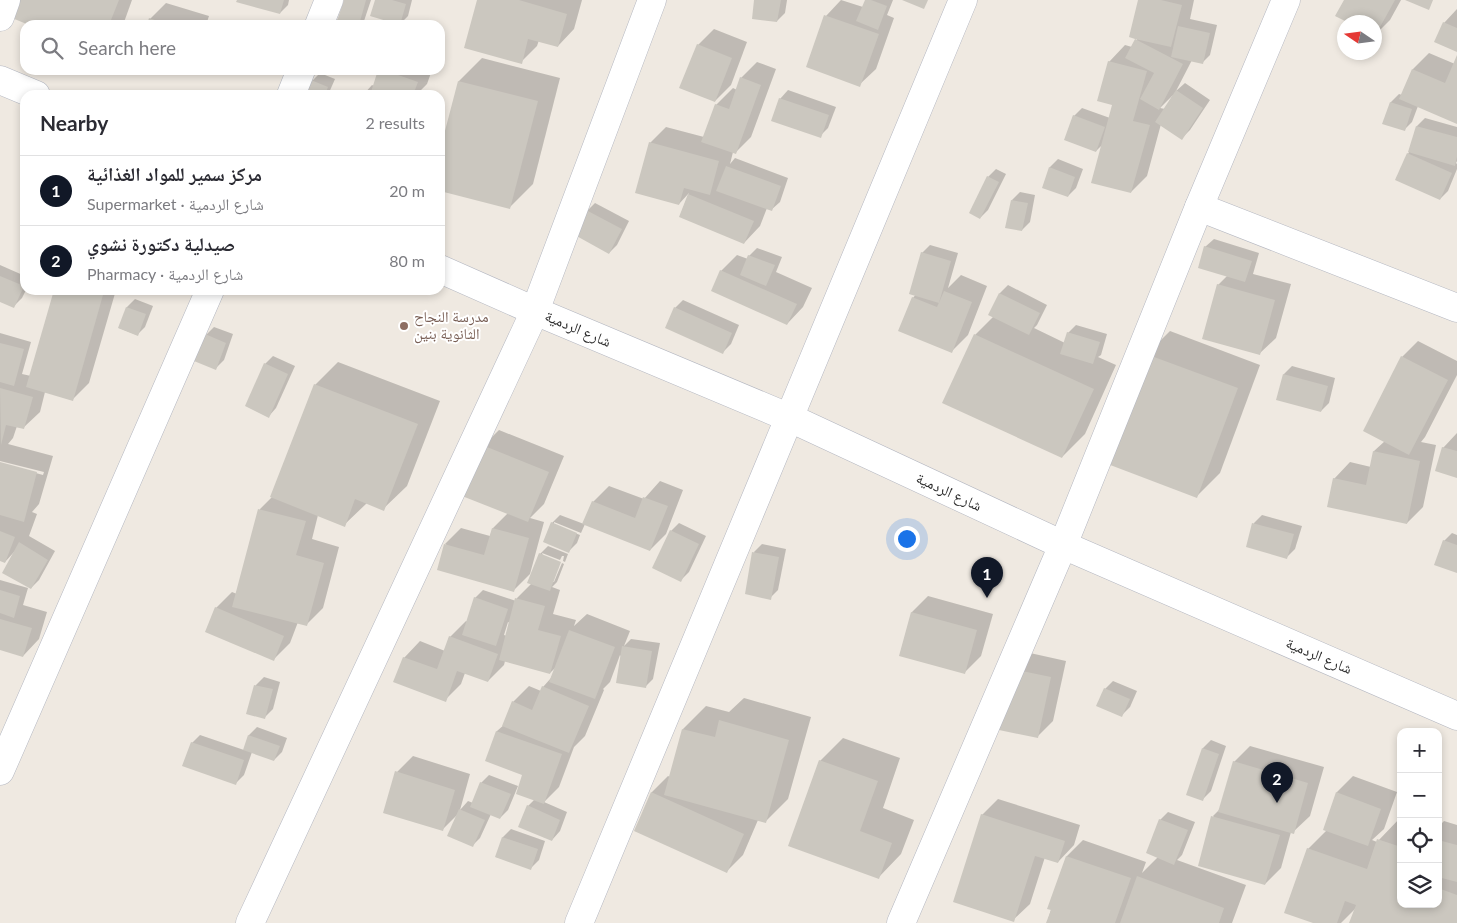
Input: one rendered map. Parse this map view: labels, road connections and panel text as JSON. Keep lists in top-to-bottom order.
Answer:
{
  "streets": {
    "street": ["شارع الردمية"]
  },
  "places": ["مدرسة النجاح الثانوية بنين"],
  "north": "left",
  "page": {
    "search": "Search here",
    "heading": ["Nearby", "2 results"],
    "list": [
      {
        "mark": "1",
        "name": "مركز سمير للمواد الغذائية",
        "note": "Supermarket · شارع الردمية",
        "value": "20 m"
      },
      {
        "mark": "2",
        "name": "صيدلية دكتورة نشوي",
        "note": "Pharmacy · شارع الردمية",
        "value": "80 m"
      }
    ],
    "pins": ["1", "2"],
    "map_buttons": ["+", "−"]
  }
}
